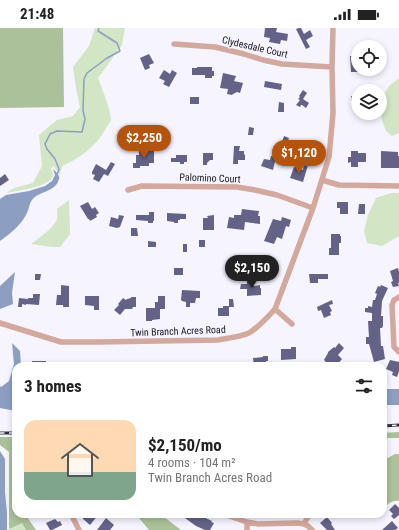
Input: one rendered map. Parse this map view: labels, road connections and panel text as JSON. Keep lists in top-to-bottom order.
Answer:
{
  "streets": {
    "street": ["Clydesdale Court", "Palomino Court", "Twin Branch Acres Road"]
  },
  "crossings": [
    ["Clydesdale Court", "Twin Branch Acres Road"],
    ["Palomino Court", "Twin Branch Acres Road"]
  ],
  "page": {
    "status": "21:48",
    "price": ["$2,250", "$1,120", "$2,150"],
    "heading": "3 homes",
    "list": [
      {
        "name": "$2,150/mo",
        "note": "4 rooms · 104 m² · Twin Branch Acres Road"
      }
    ]
  }
}
